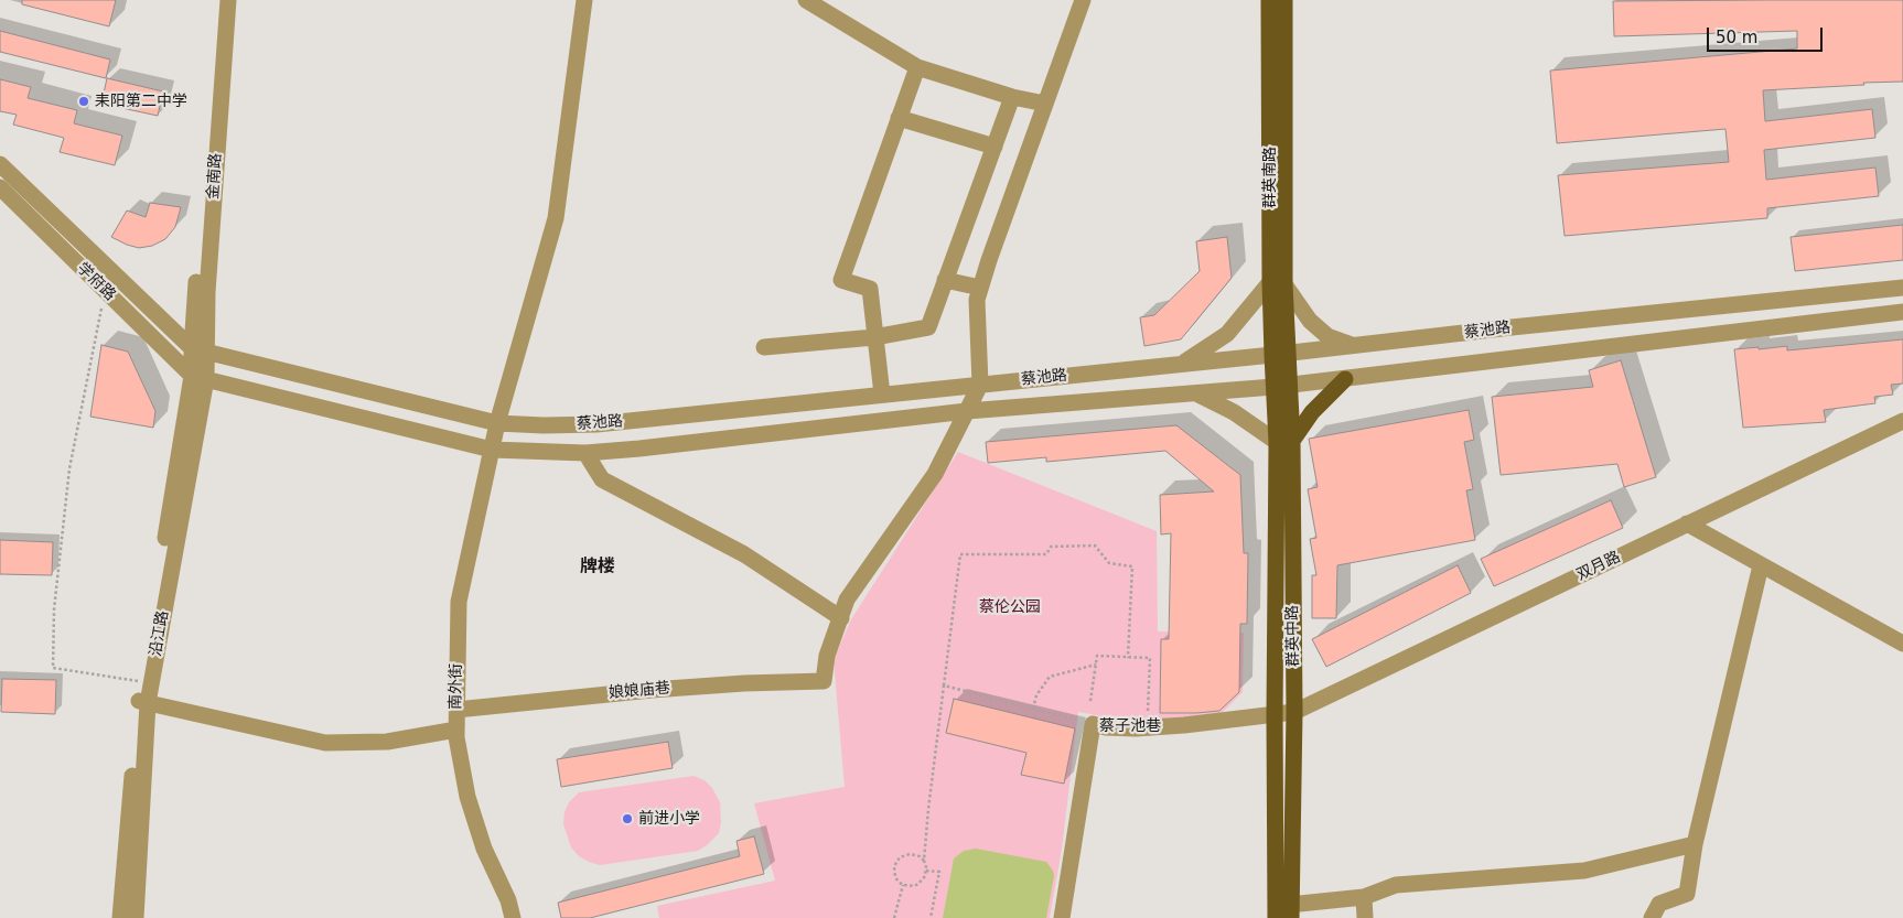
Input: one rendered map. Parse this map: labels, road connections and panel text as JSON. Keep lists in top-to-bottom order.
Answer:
{
  "streets": {
    "main road": ["群英南路", "群英中路"],
    "street": [
      "金南路",
      "学府路",
      "蔡池路",
      "双月路",
      "沿江路",
      "南外街",
      "娘娘庙巷",
      "蔡子池巷"
    ]
  },
  "crossings": [
    ["金南路", "学府路"],
    ["金南路", "蔡池路"],
    ["金南路", "沿江路"],
    ["群英南路", "蔡池路"],
    ["群英南路", "群英中路"],
    ["学府路", "蔡池路"],
    ["学府路", "沿江路"],
    ["蔡池路", "沿江路"],
    ["蔡池路", "群英中路"],
    ["蔡池路", "南外街"],
    ["双月路", "群英中路"],
    ["双月路", "蔡子池巷"],
    ["群英中路", "蔡子池巷"],
    ["南外街", "娘娘庙巷"]
  ],
  "districts": ["牌楼"],
  "parks": ["蔡伦公园"],
  "places": ["耒阳第二中学", "前进小学"],
  "scale_bar": "50 m"
}
